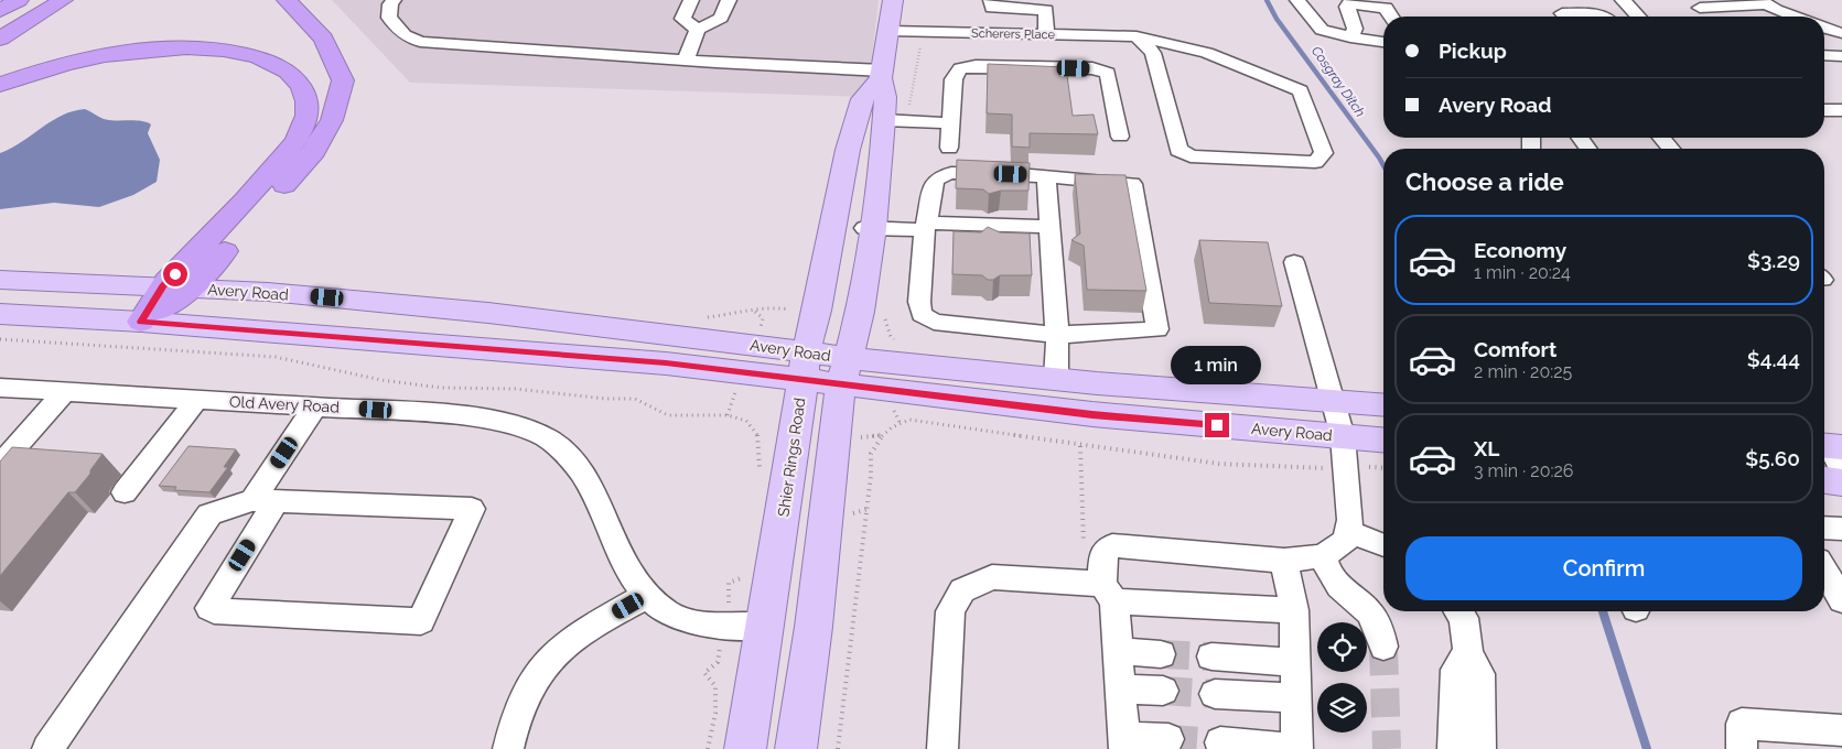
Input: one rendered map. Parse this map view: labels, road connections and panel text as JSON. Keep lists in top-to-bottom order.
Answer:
{
  "streets": {
    "main road": ["Avery Road", "Shier Rings Road"],
    "street": ["Scherers Place", "Old Avery Road"]
  },
  "crossings": [
    ["Avery Road", "Shier Rings Road"],
    ["Old Avery Road", "Shier Rings Road"]
  ],
  "water": ["Cosgray Ditch"],
  "page": {
    "banner": ["Pickup", "Avery Road"],
    "heading": "Choose a ride",
    "list": [
      {
        "name": "Economy",
        "note": "1 min · 20:24",
        "value": "$3.29"
      },
      {
        "name": "Comfort",
        "note": "2 min · 20:25",
        "value": "$4.44"
      },
      {
        "name": "XL",
        "note": "3 min · 20:26",
        "value": "$5.60"
      }
    ],
    "bubble": "1 min",
    "buttons": "Confirm"
  }
}
